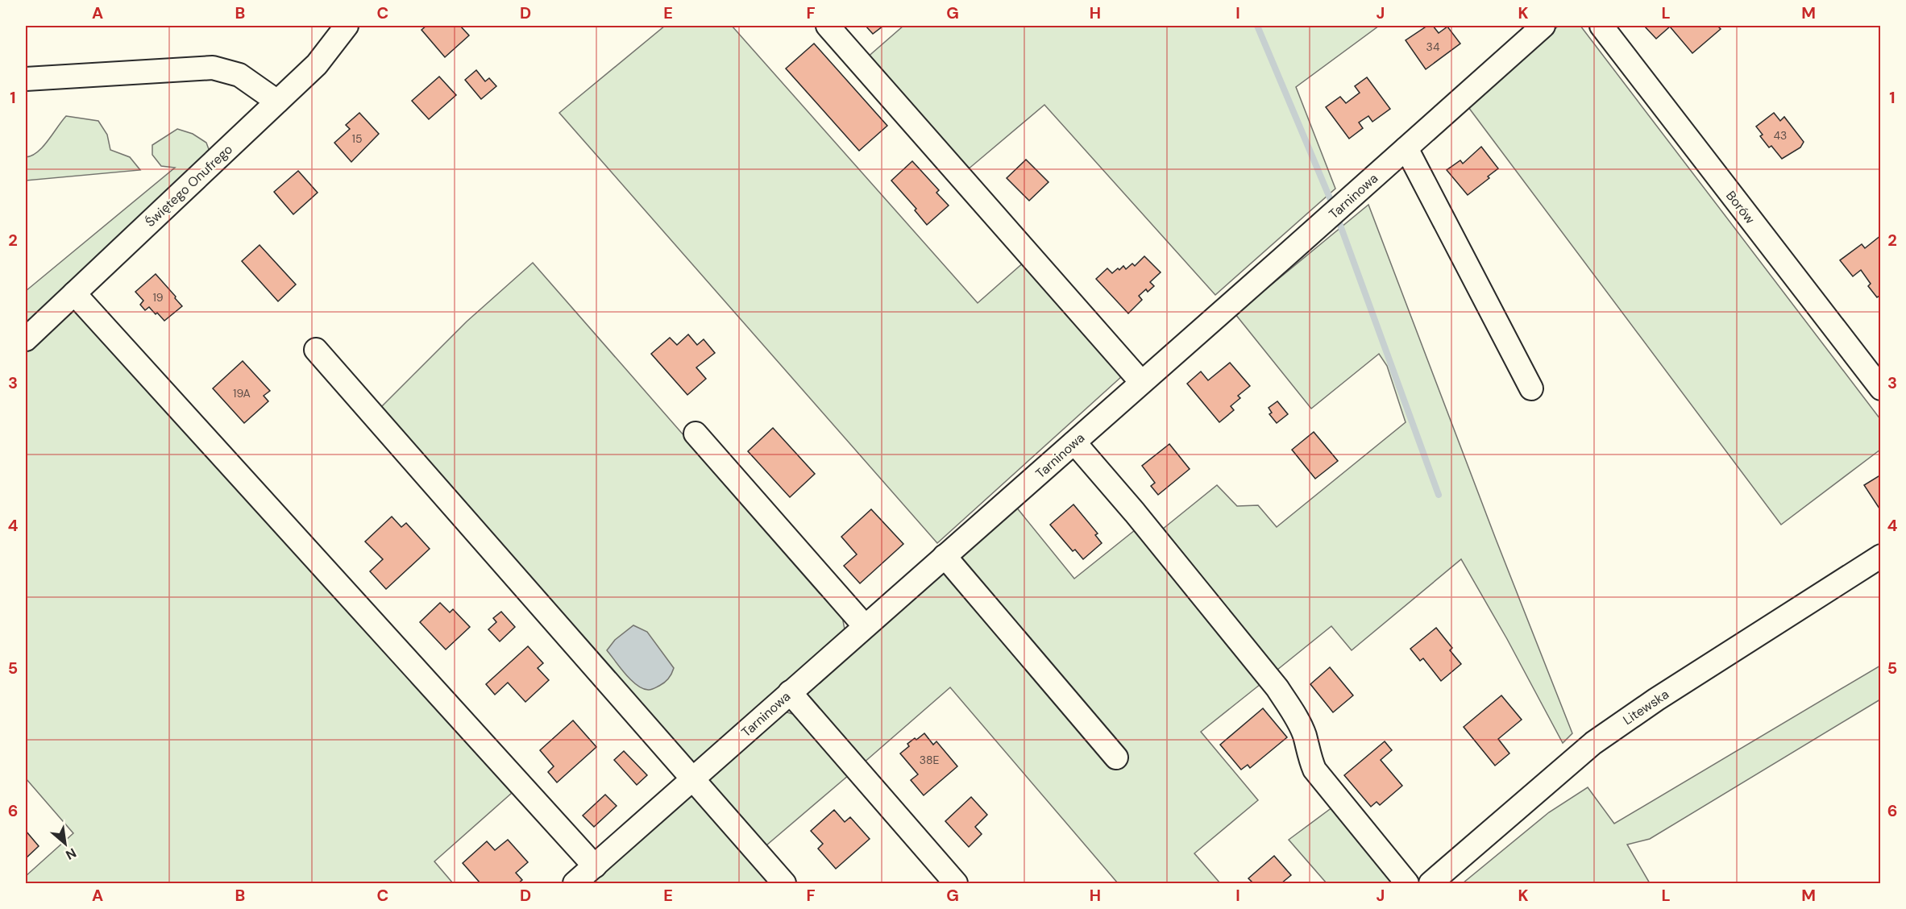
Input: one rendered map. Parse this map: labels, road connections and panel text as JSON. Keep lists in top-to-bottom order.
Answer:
{
  "streets": {
    "street": [
      "Świętego Onufrego",
      "Tarninowa",
      "Borów",
      "Litewska"
    ]
  },
  "house_numbers": [
    "34",
    "43",
    "15",
    "19",
    "19A",
    "38E"
  ],
  "north": "bottom right",
  "grid": {
    "columns": [
      "A",
      "B",
      "C",
      "D",
      "E",
      "F",
      "G",
      "H",
      "I",
      "J",
      "K",
      "L",
      "M"
    ],
    "rows": [
      "1",
      "2",
      "3",
      "4",
      "5",
      "6"
    ]
  }
}
